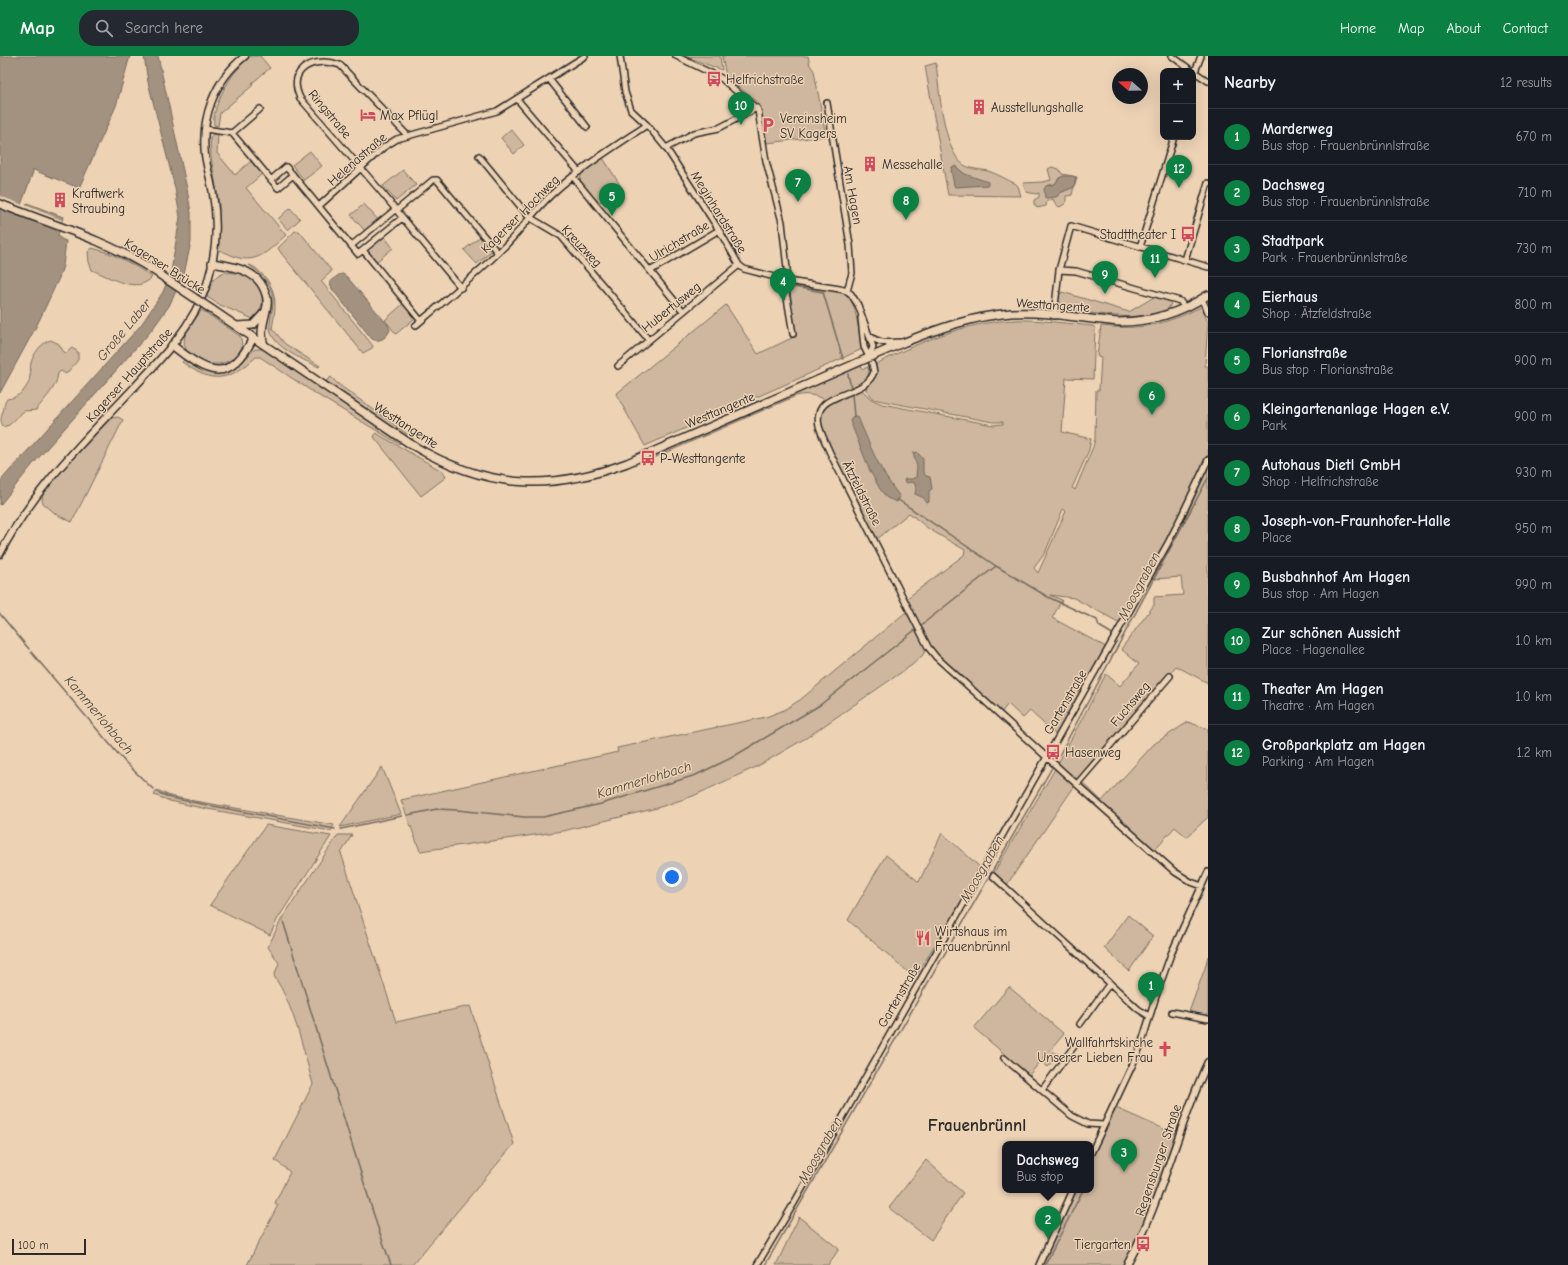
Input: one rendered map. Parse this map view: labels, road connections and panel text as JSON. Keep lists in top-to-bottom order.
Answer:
{
  "streets": {
    "main road": ["Kagerser Brücke", "Westtangente"],
    "street": [
      "Ringstraße",
      "Helenastraße",
      "Am Hagen",
      "Meginhardstraße",
      "Kagerser Hochweg",
      "Ulrichstraße",
      "Kreuzweg",
      "Hubertusweg",
      "Kagerser Hauptstraße",
      "Ätzfeldstraße",
      "Gartenstraße",
      "Fuchsweg",
      "Regensburger Straße"
    ]
  },
  "crossings": [
    ["Ringstraße", "Helenastraße"],
    ["Am Hagen", "Meginhardstraße"],
    ["Meginhardstraße", "Kagerser Hochweg"],
    ["Meginhardstraße", "Ulrichstraße"],
    ["Meginhardstraße", "Hubertusweg"],
    ["Kagerser Hochweg", "Kreuzweg"],
    ["Kreuzweg", "Hubertusweg"],
    ["Kagerser Brücke", "Westtangente"],
    ["Westtangente", "Ätzfeldstraße"],
    ["Ätzfeldstraße", "Gartenstraße"]
  ],
  "districts": ["Frauenbrünnl"],
  "water": ["Große Laber", "Moosgraben", "Kammerlohbach"],
  "places": {
    "bus stop": [
      "Helfrichstraße",
      "Stadttheater I",
      "P-Westtangente",
      "Hasenweg",
      "Tiergarten"
    ],
    "building": ["Ausstellungshalle", "Messehalle", "Kraftwerk Straubing"],
    "hotel": ["Max Pflügl"],
    "parking": ["Vereinsheim SV Kagers"],
    "restaurant": ["Wirtshaus im Frauenbrünnl"],
    "church": ["Wallfahrtskirche Unserer Lieben Frau"]
  },
  "scale_bar": "100 m",
  "north": "left",
  "page": {
    "header": "Map",
    "search": "Search here",
    "nav": [
      "Home",
      "Map",
      "About",
      "Contact"
    ],
    "heading": ["Nearby", "12 results"],
    "map_buttons": ["+", "−"],
    "pins": [
      "10",
      "12",
      "7",
      "5",
      "8",
      "11",
      "9",
      "4",
      "6",
      "1",
      "3",
      "2"
    ],
    "list": [
      {
        "mark": "1",
        "name": "Marderweg",
        "note": "Bus stop · Frauenbrünnlstraße",
        "value": "670 m"
      },
      {
        "mark": "2",
        "name": "Dachsweg",
        "note": "Bus stop · Frauenbrünnlstraße",
        "value": "710 m"
      },
      {
        "mark": "3",
        "name": "Stadtpark",
        "note": "Park · Frauenbrünnlstraße",
        "value": "730 m"
      },
      {
        "mark": "4",
        "name": "Eierhaus",
        "note": "Shop · Ätzfeldstraße",
        "value": "800 m"
      },
      {
        "mark": "5",
        "name": "Florianstraße",
        "note": "Bus stop · Florianstraße",
        "value": "900 m"
      },
      {
        "mark": "6",
        "name": "Kleingartenanlage Hagen e.V.",
        "note": "Park",
        "value": "900 m"
      },
      {
        "mark": "7",
        "name": "Autohaus Dietl GmbH",
        "note": "Shop · Helfrichstraße",
        "value": "930 m"
      },
      {
        "mark": "8",
        "name": "Joseph-von-Fraunhofer-Halle",
        "note": "Place",
        "value": "950 m"
      },
      {
        "mark": "9",
        "name": "Busbahnhof Am Hagen",
        "note": "Bus stop · Am Hagen",
        "value": "990 m"
      },
      {
        "mark": "10",
        "name": "Zur schönen Aussicht",
        "note": "Place · Hagenallee",
        "value": "1.0 km"
      },
      {
        "mark": "11",
        "name": "Theater Am Hagen",
        "note": "Theatre · Am Hagen",
        "value": "1.0 km"
      },
      {
        "mark": "12",
        "name": "Großparkplatz am Hagen",
        "note": "Parking · Am Hagen",
        "value": "1.2 km"
      }
    ],
    "popup": ["Dachsweg", "Bus stop"],
    "scale": "100 m"
  }
}
